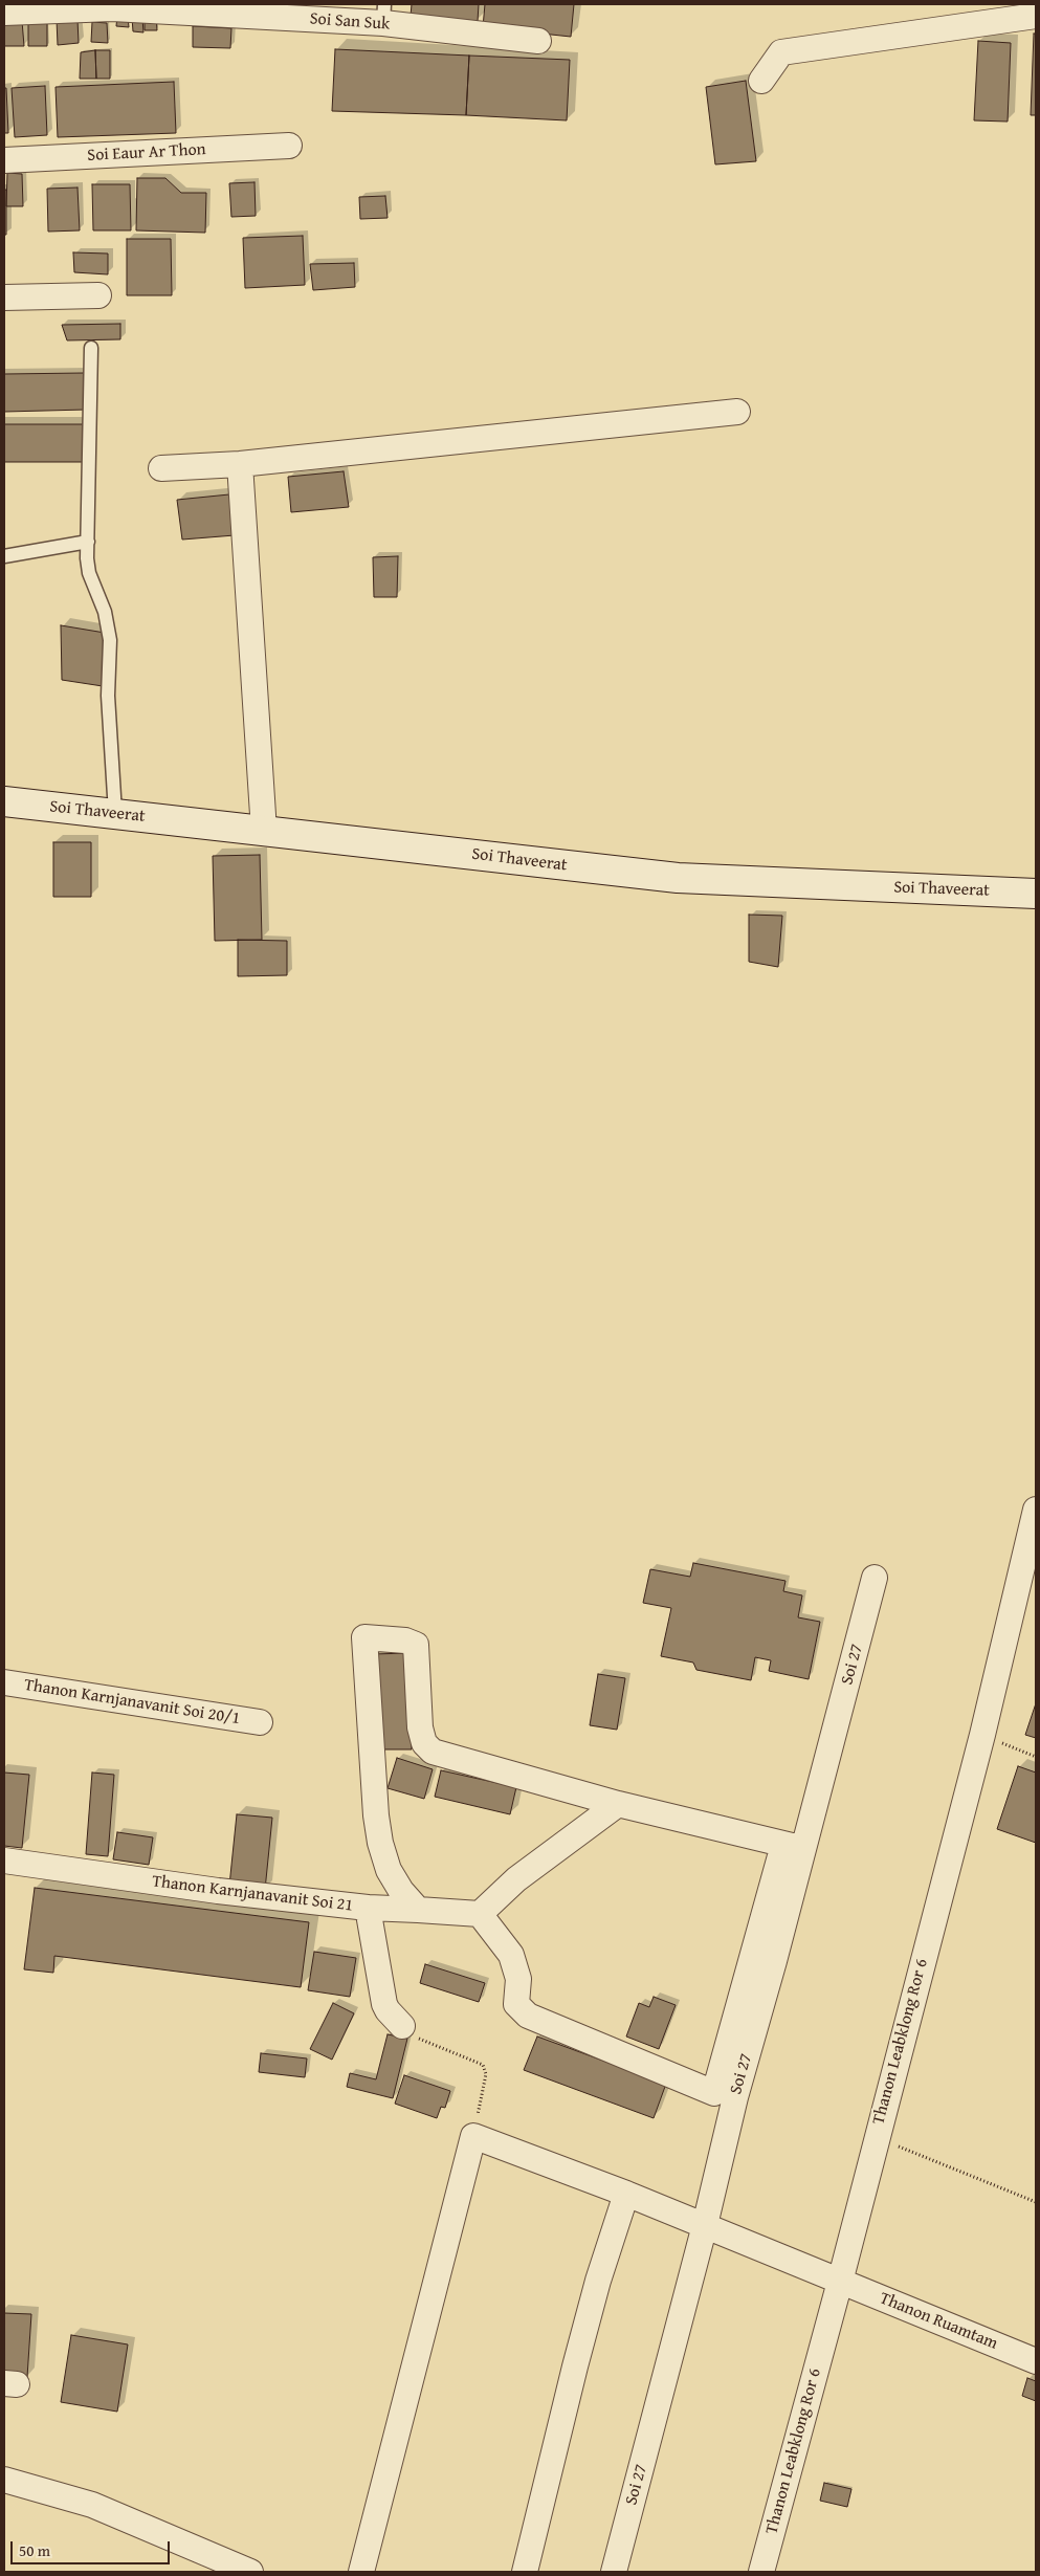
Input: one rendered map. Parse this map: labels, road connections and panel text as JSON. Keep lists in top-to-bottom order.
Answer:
{
  "streets": {
    "street": [
      "Soi San Suk",
      "Soi Eaur Ar Thon",
      "Soi Thaveerat",
      "Soi 27",
      "Thanon Karnjanavanit Soi 20/1",
      "Thanon Karnjanavanit Soi 21",
      "Thanon Leabklong Ror 6",
      "Thanon Ruamtam"
    ]
  },
  "crossings": [
    ["Soi 27", "Thanon Ruamtam"],
    ["Thanon Leabklong Ror 6", "Thanon Ruamtam"]
  ],
  "scale_bar": "50 m"
}
